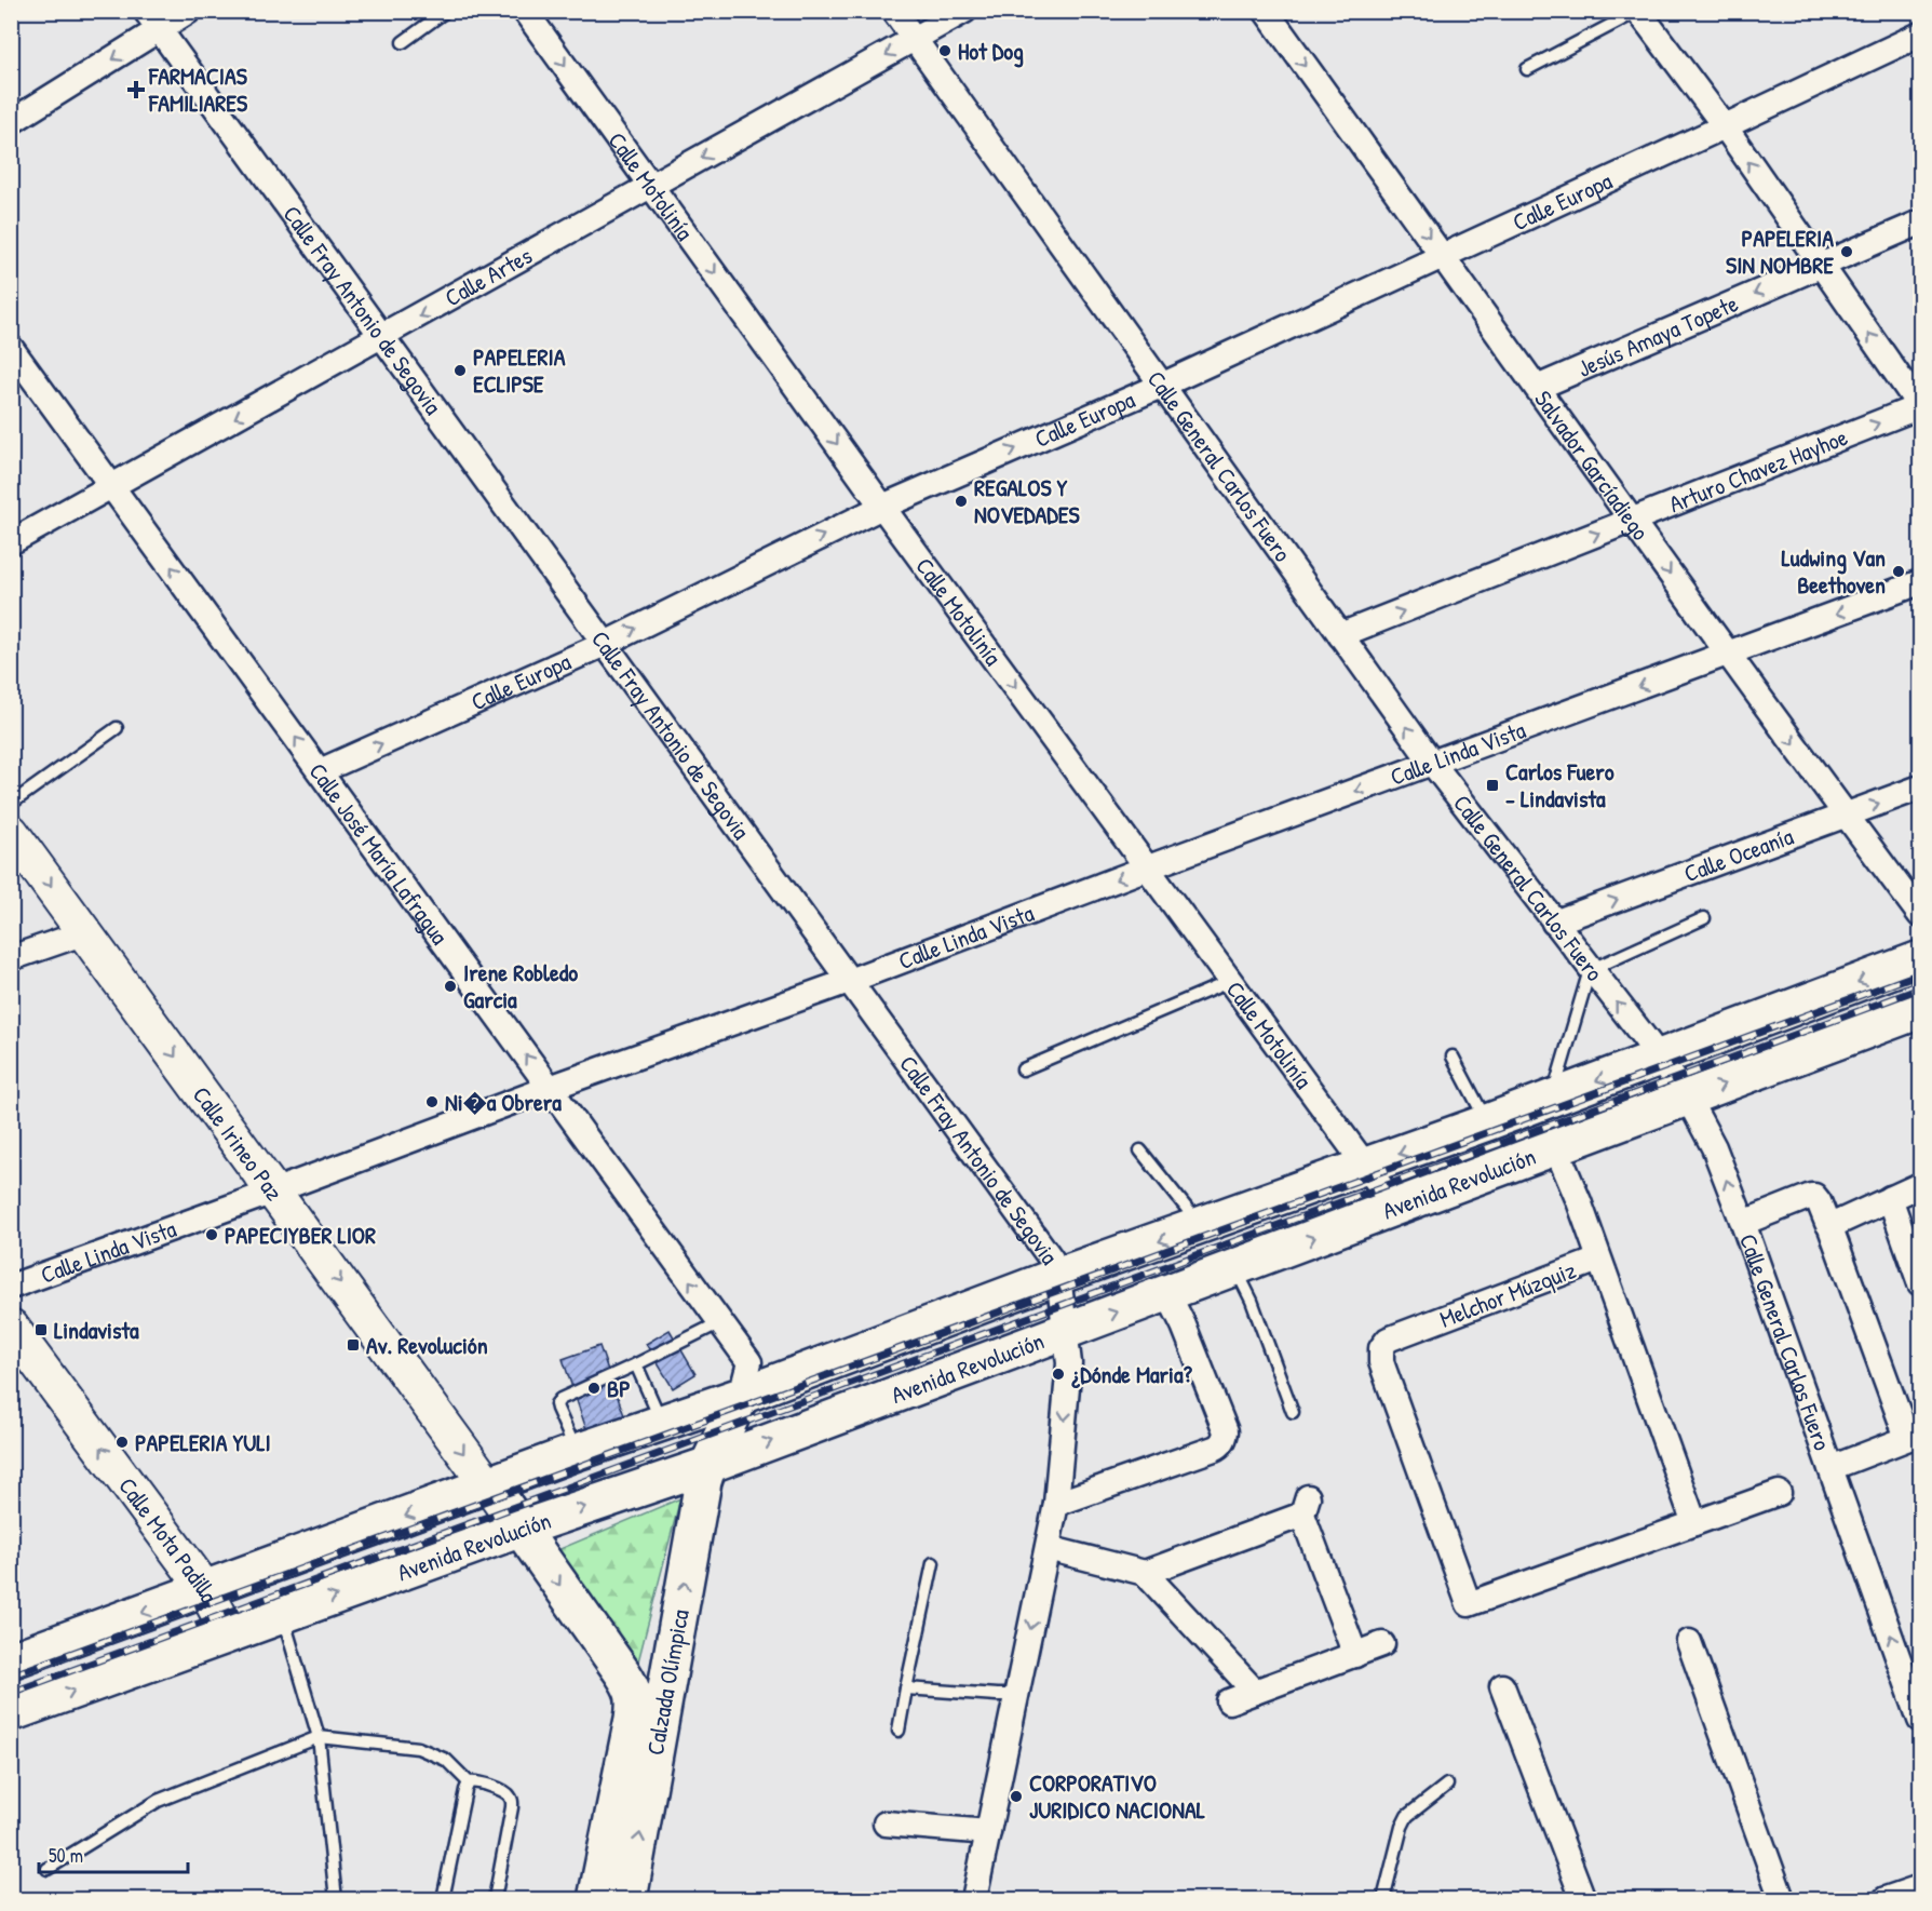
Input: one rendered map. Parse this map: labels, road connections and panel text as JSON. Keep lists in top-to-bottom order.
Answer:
{
  "streets": {
    "main road": ["Avenida Revolución", "Calzada Olímpica"],
    "street": [
      "Calle Motolinía",
      "Calle Europa",
      "Calle Artes",
      "Calle Fray Antonio de Segovia",
      "Jesús Amaya Topete",
      "Salvador Garcíadiego",
      "Calle General Carlos Fuero",
      "Arturo Chavez Hayhoe",
      "Calle Linda Vista",
      "Calle José María Lafragua",
      "Calle Oceanía",
      "Calle Irineo Paz",
      "Melchor Múzquiz",
      "Calle Mota Padilla"
    ]
  },
  "crossings": [
    ["Calle Motolinía", "Calle Europa"],
    ["Calle Motolinía", "Calle Artes"],
    ["Calle Motolinía", "Calle Linda Vista"],
    ["Calle Motolinía", "Avenida Revolución"],
    ["Calle Europa", "Calle Fray Antonio de Segovia"],
    ["Calle Europa", "Salvador Garcíadiego"],
    ["Calle Europa", "Calle General Carlos Fuero"],
    ["Calle Europa", "Calle José María Lafragua"],
    ["Calle Artes", "Calle Fray Antonio de Segovia"],
    ["Calle Artes", "Calle General Carlos Fuero"],
    ["Calle Artes", "Calle José María Lafragua"],
    ["Calle Fray Antonio de Segovia", "Calle Linda Vista"],
    ["Calle Fray Antonio de Segovia", "Avenida Revolución"],
    ["Jesús Amaya Topete", "Salvador Garcíadiego"],
    ["Salvador Garcíadiego", "Arturo Chavez Hayhoe"],
    ["Salvador Garcíadiego", "Calle Linda Vista"],
    ["Salvador Garcíadiego", "Calle Oceanía"],
    ["Calle General Carlos Fuero", "Arturo Chavez Hayhoe"],
    ["Calle General Carlos Fuero", "Calle Linda Vista"],
    ["Calle General Carlos Fuero", "Calle Oceanía"],
    ["Calle General Carlos Fuero", "Avenida Revolución"],
    ["Calle Linda Vista", "Calle José María Lafragua"],
    ["Calle Linda Vista", "Calle Irineo Paz"],
    ["Calle José María Lafragua", "Avenida Revolución"],
    ["Calle José María Lafragua", "Calzada Olímpica"],
    ["Calle Irineo Paz", "Avenida Revolución"],
    ["Calle Irineo Paz", "Calzada Olímpica"],
    ["Avenida Revolución", "Melchor Múzquiz"],
    ["Avenida Revolución", "Calle Mota Padilla"],
    ["Avenida Revolución", "Calzada Olímpica"]
  ],
  "one_way": [
    "Calle Motolinía",
    "Calle Europa",
    "Calle Artes",
    "Jesús Amaya Topete",
    "Salvador Garcíadiego",
    "Arturo Chavez Hayhoe",
    "Calle Linda Vista",
    "Calle José María Lafragua",
    "Calle Oceanía",
    "Calle Irineo Paz",
    "Calle Mota Padilla"
  ],
  "places": {
    "other": [
      "Hot Dog",
      "PAPELERIA SIN NOMBRE",
      "PAPELERIA ECLIPSE",
      "REGALOS Y NOVEDADES",
      "Ludwing Van Beethoven",
      "Irene Robledo Garcia",
      "Ni�a Obrera",
      "PAPECIYBER LIOR",
      "¿Dónde Maria?",
      "BP",
      "PAPELERIA YULI",
      "CORPORATIVO JURIDICO NACIONAL"
    ],
    "health": ["FARMACIAS FAMILIARES"],
    "transit": ["Carlos Fuero - Lindavista", "Lindavista", "Av. Revolución"]
  },
  "scale_bar": "50 m"
}
